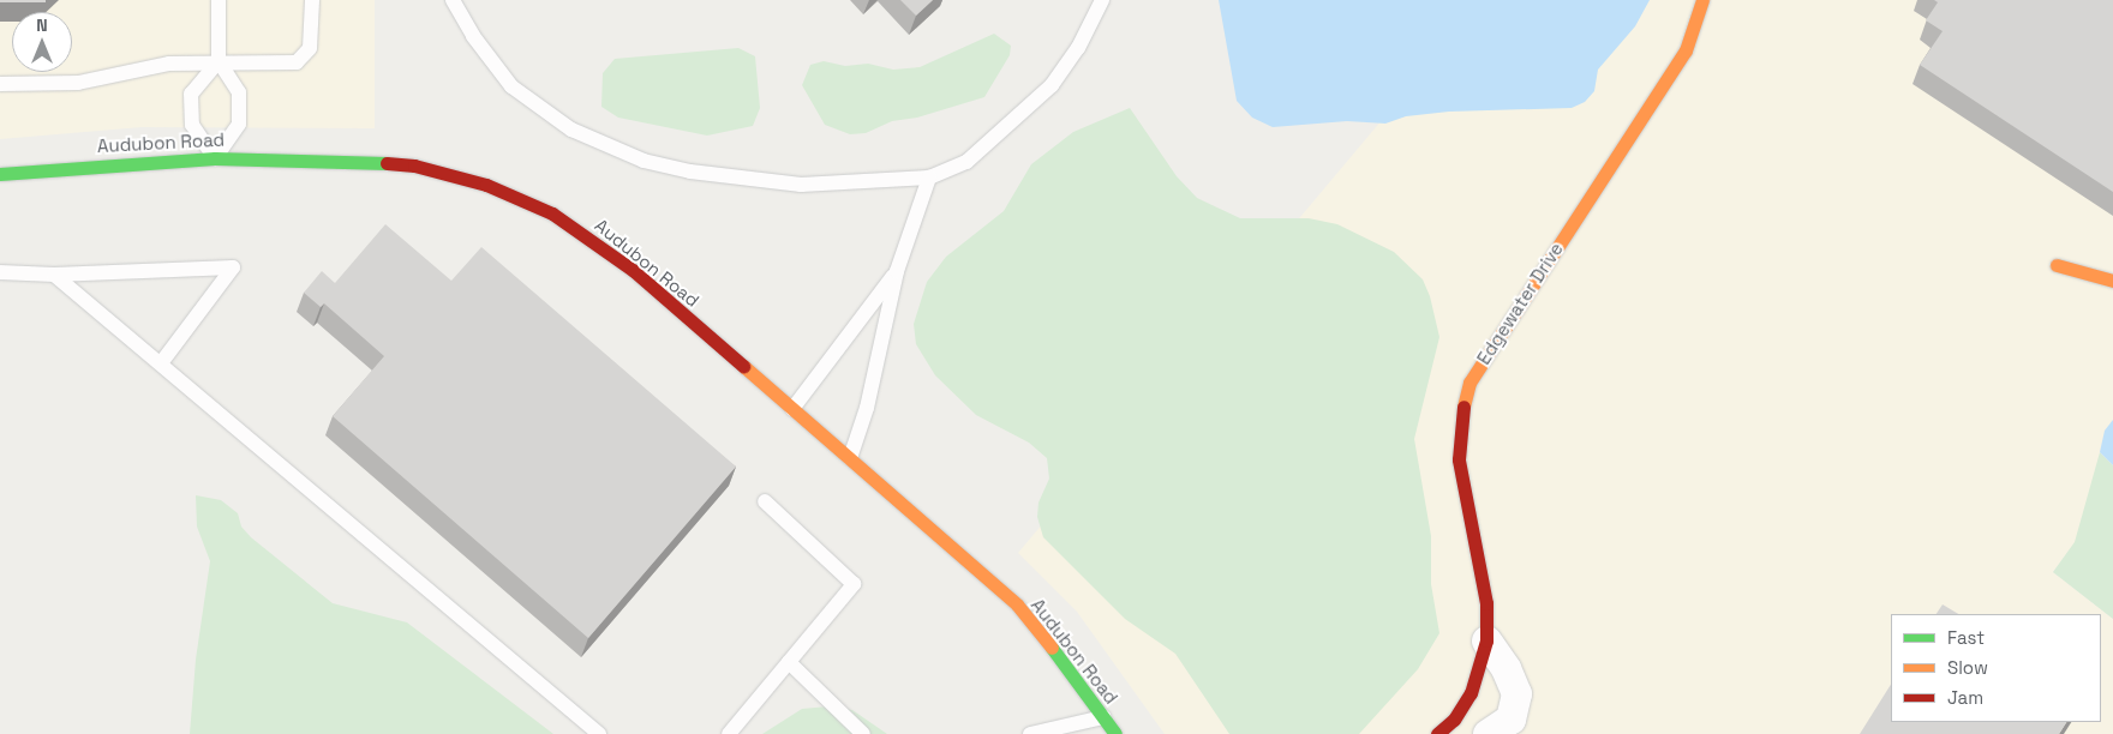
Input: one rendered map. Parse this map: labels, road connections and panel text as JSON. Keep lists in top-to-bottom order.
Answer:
{
  "streets": {
    "street": ["Audubon Road", "Edgewater Drive"]
  },
  "legend": ["Fast", "Slow", "Jam"],
  "north": "top"
}
